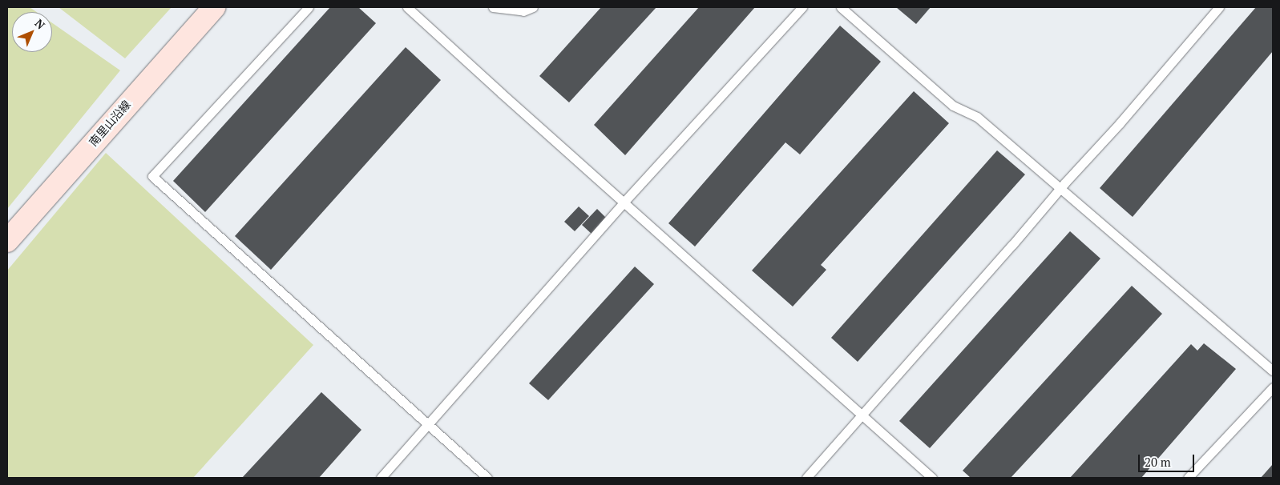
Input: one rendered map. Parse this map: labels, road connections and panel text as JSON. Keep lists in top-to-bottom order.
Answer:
{
  "streets": {
    "street": ["南里山沿線"]
  },
  "scale_bar": "20 m",
  "north": "top right"
}
